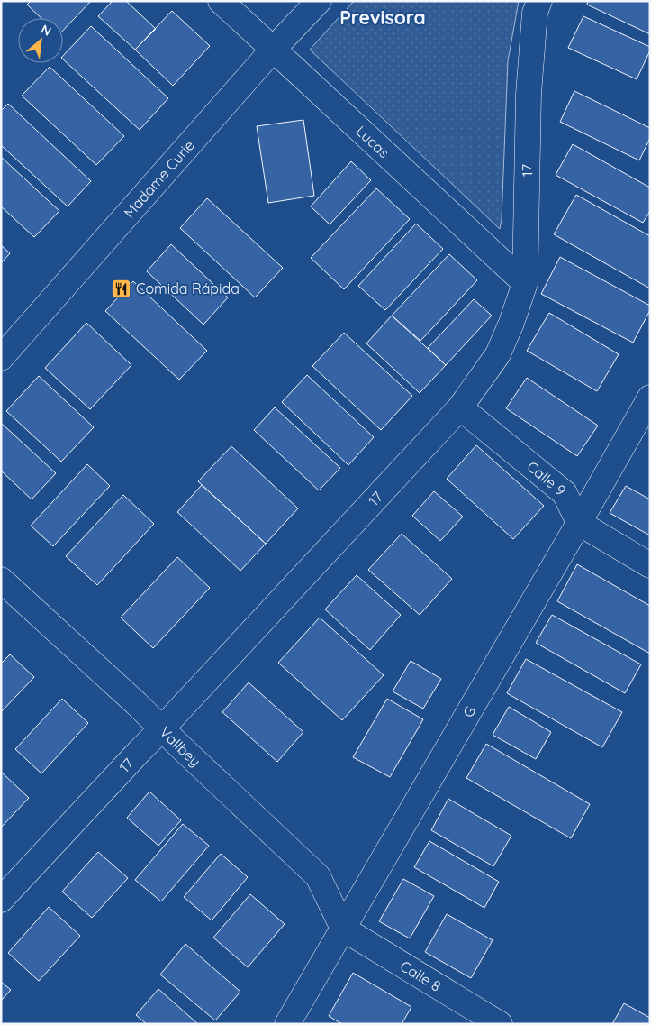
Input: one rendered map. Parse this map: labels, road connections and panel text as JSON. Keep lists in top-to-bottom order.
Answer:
{
  "streets": {
    "street": [
      "Lucas",
      "17",
      "Madame Curie",
      "Calle 9",
      "G",
      "Vallbey",
      "Calle 8"
    ]
  },
  "crossings": [
    ["Lucas", "17"],
    ["Lucas", "Madame Curie"],
    ["17", "Calle 9"],
    ["17", "Vallbey"],
    ["Calle 9", "G"],
    ["G", "Vallbey"],
    ["G", "Calle 8"],
    ["Vallbey", "Calle 8"]
  ],
  "districts": ["Previsora"],
  "places": {
    "restaurant": ["Comida Rápida"]
  },
  "north": "top right"
}
